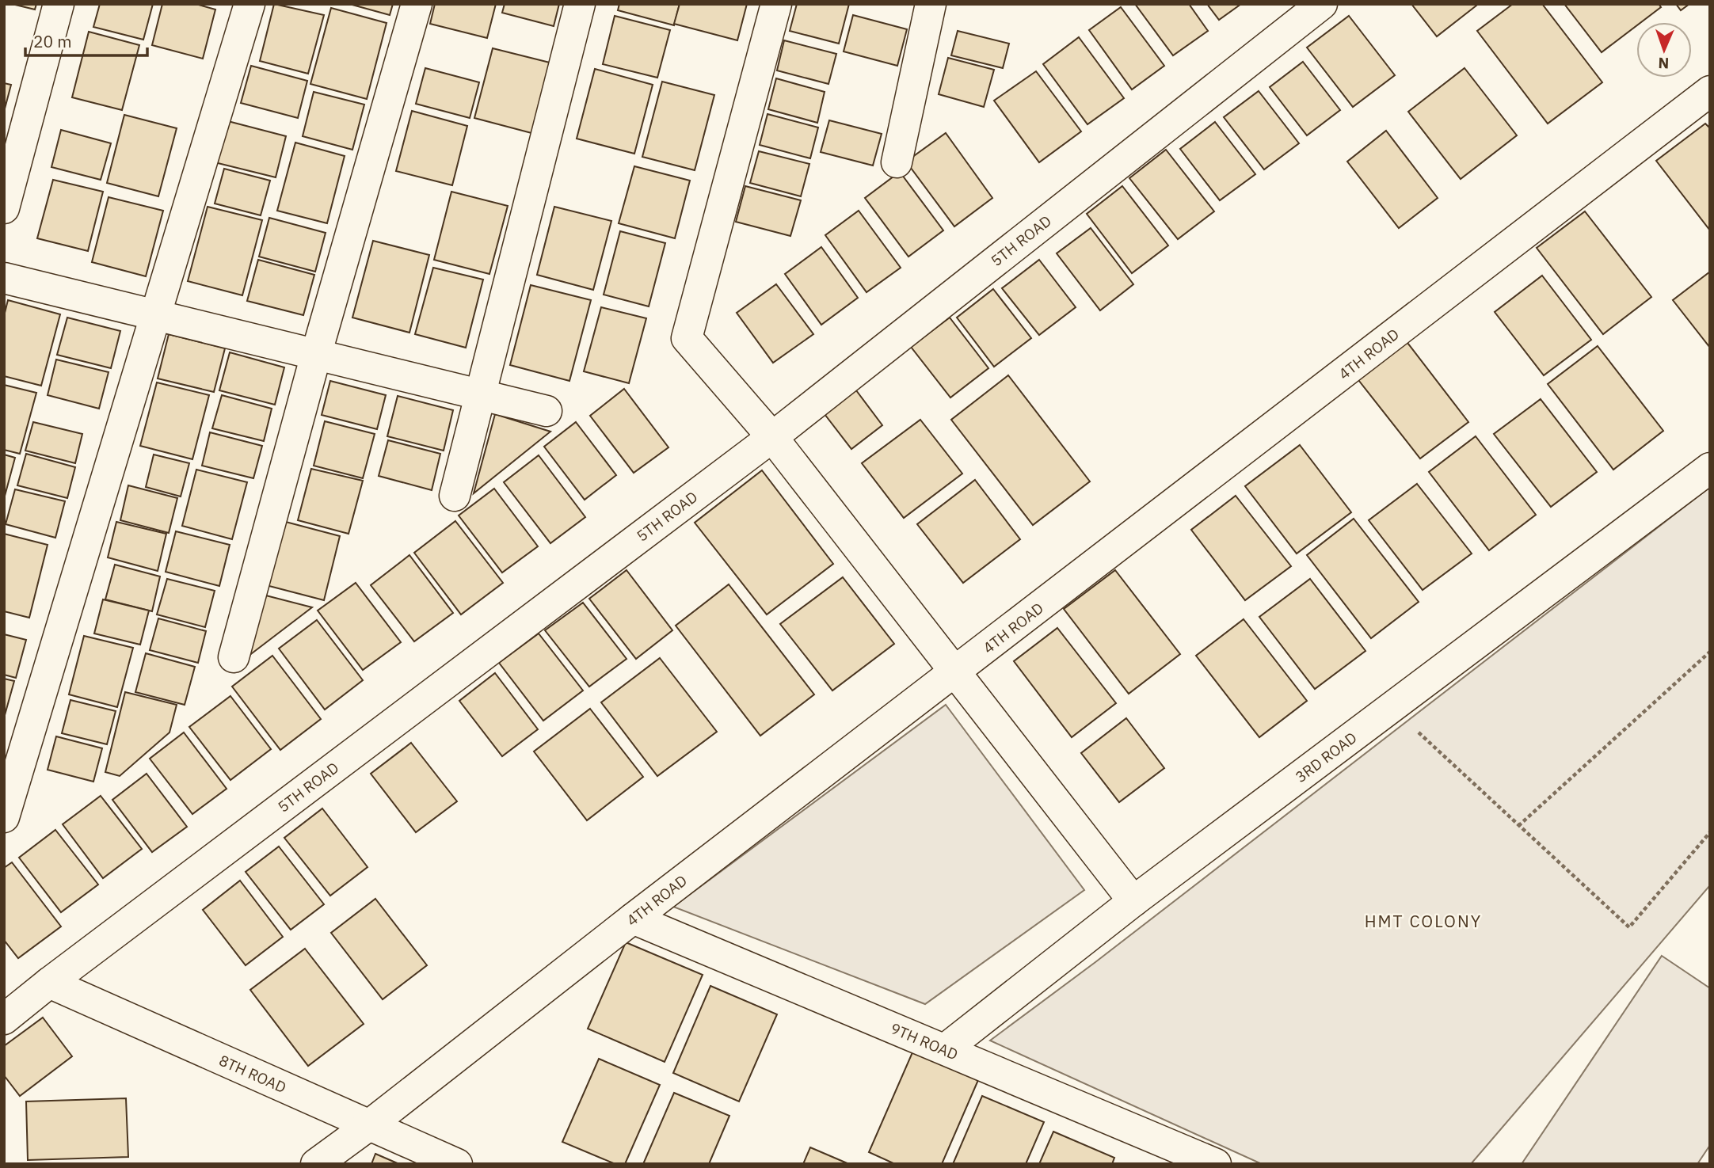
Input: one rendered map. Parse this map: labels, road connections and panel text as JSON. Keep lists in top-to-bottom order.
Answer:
{
  "streets": {
    "street": [
      "5TH ROAD",
      "4TH ROAD",
      "3RD ROAD",
      "9TH ROAD",
      "8TH ROAD"
    ]
  },
  "crossings": [
    ["5TH ROAD", "8TH ROAD"],
    ["4TH ROAD", "9TH ROAD"],
    ["4TH ROAD", "8TH ROAD"],
    ["3RD ROAD", "9TH ROAD"]
  ],
  "districts": ["HMT COLONY"],
  "scale_bar": "20 m",
  "north": "bottom"
}
